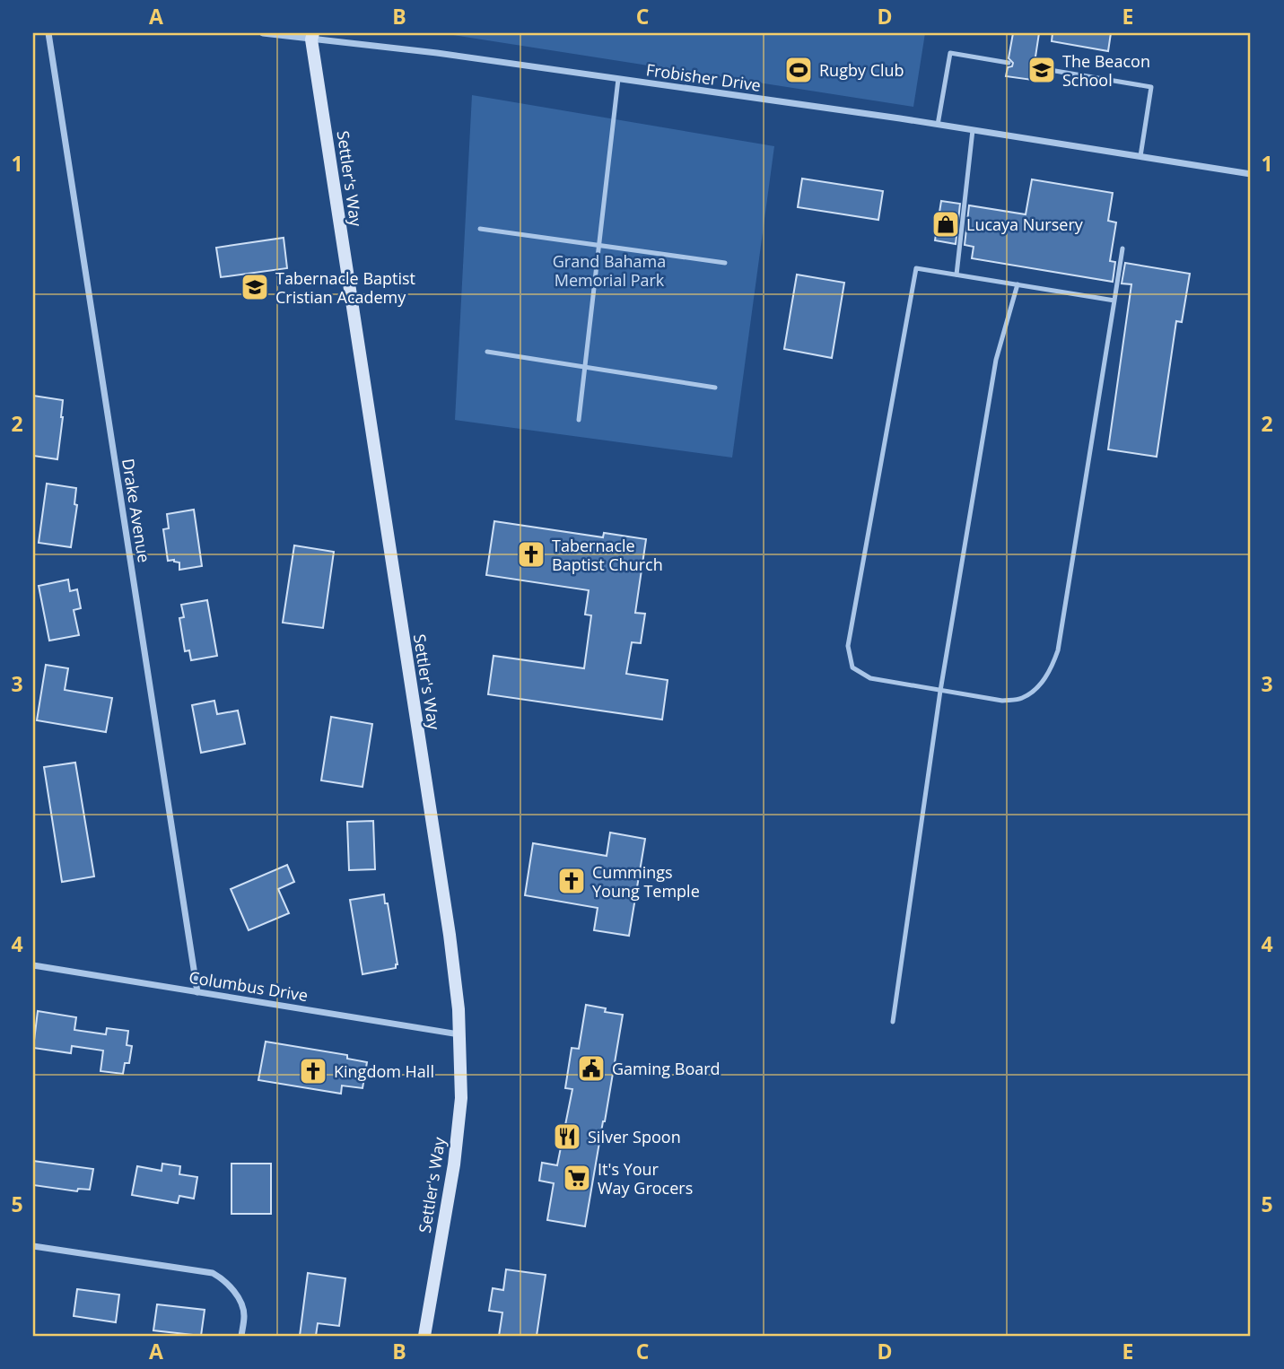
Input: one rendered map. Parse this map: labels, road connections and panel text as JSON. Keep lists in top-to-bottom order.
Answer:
{
  "streets": {
    "main road": ["Settler's Way"],
    "street": ["Frobisher Drive", "Drake Avenue", "Columbus Drive"]
  },
  "crossings": [
    ["Frobisher Drive", "Settler's Way"],
    ["Settler's Way", "Columbus Drive"],
    ["Drake Avenue", "Columbus Drive"]
  ],
  "parks": ["Grand Bahama Memorial Park"],
  "places": {
    "sports": ["Rugby Club"],
    "school or university": ["The Beacon School", "Tabernacle Baptist Cristian Academy"],
    "shop": ["Lucaya Nursery"],
    "church": ["Tabernacle Baptist Church", "Cummings Young Temple", "Kingdom Hall"],
    "public building": ["Gaming Board"],
    "restaurant": ["Silver Spoon"],
    "supermarket": ["It's Your Way Grocers"]
  },
  "grid": {
    "columns": [
      "A",
      "B",
      "C",
      "D",
      "E"
    ],
    "rows": [
      "1",
      "2",
      "3",
      "4",
      "5"
    ]
  }
}
